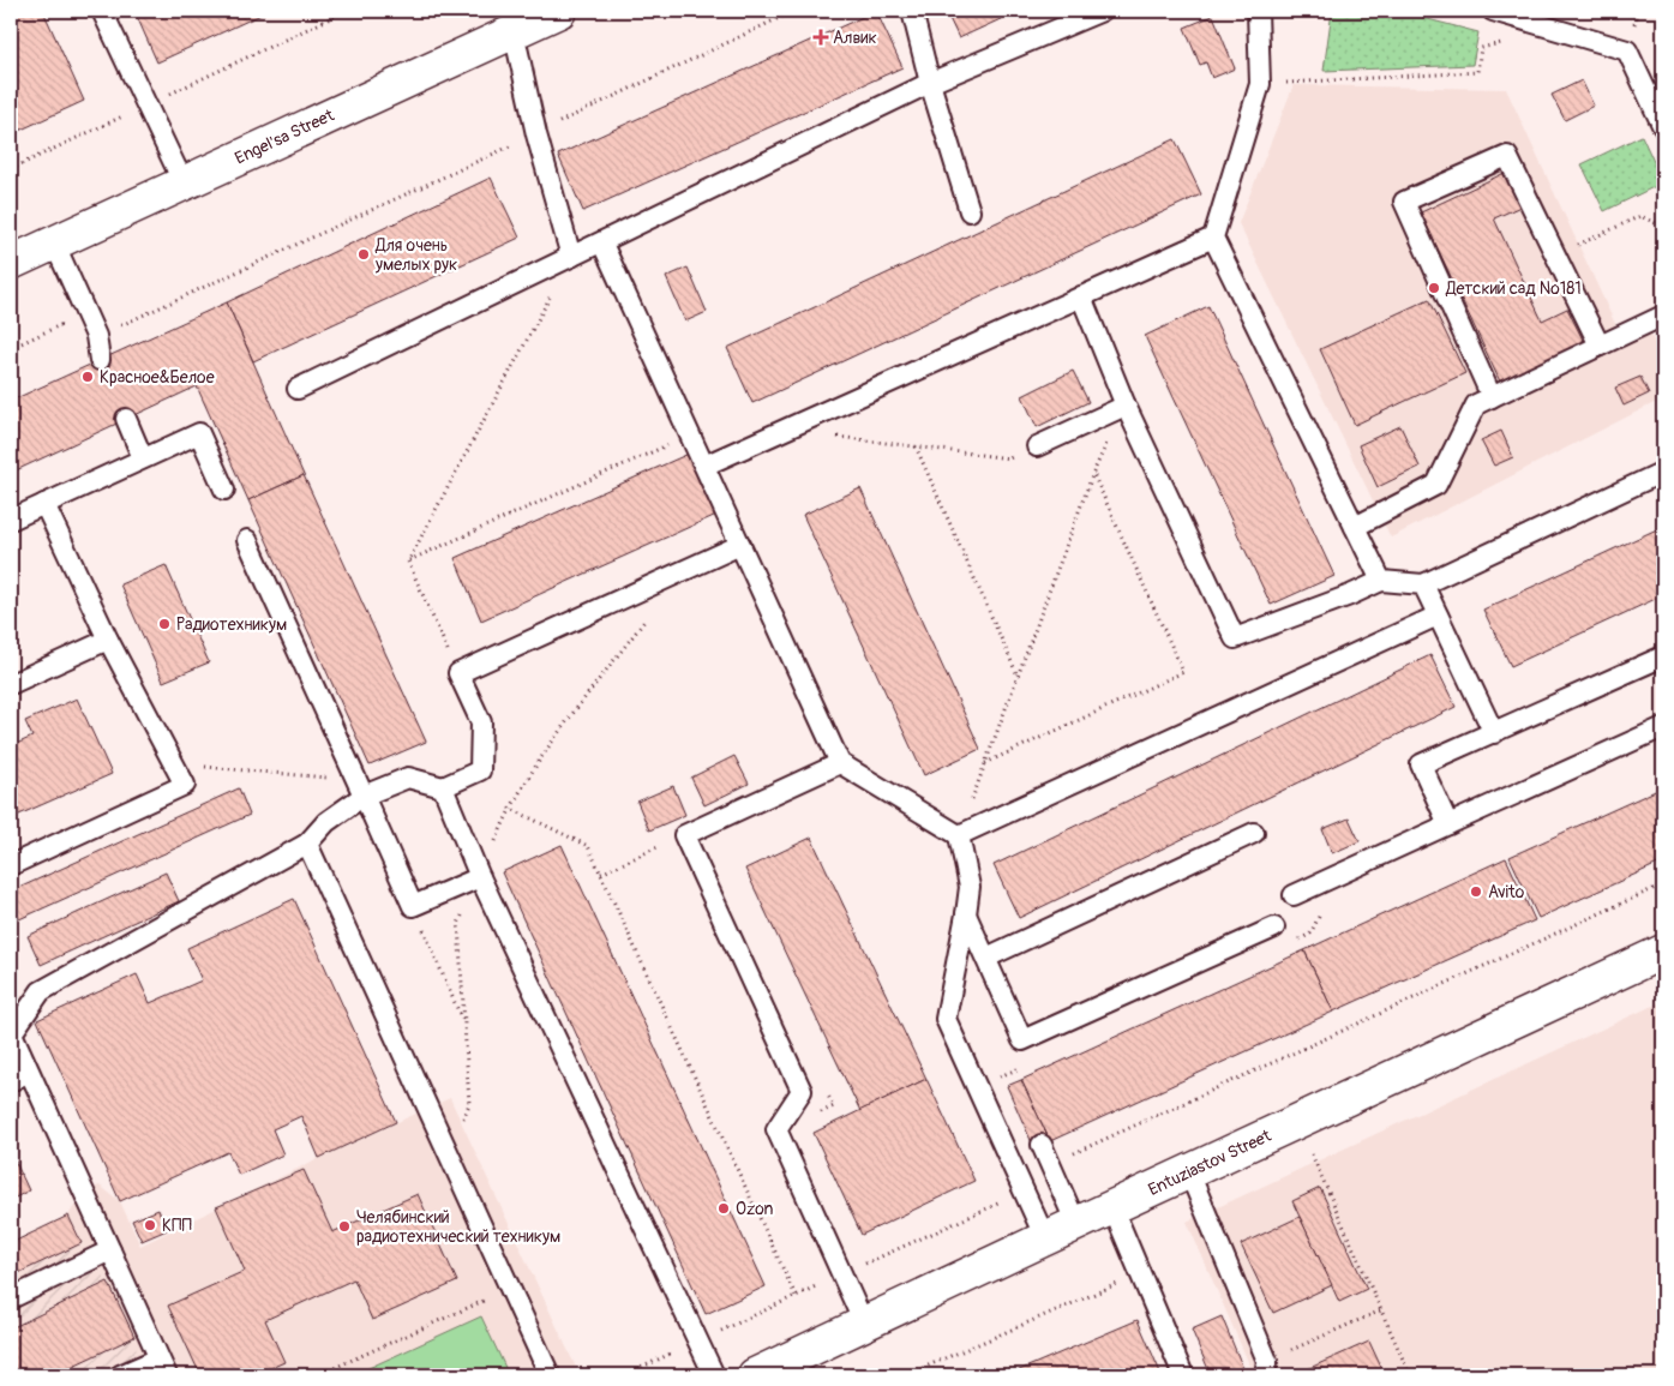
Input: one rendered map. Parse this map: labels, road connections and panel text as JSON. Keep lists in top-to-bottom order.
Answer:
{
  "streets": {
    "main road": ["Engel'sa Street", "Entuziastov Street"]
  },
  "places": {
    "health": ["Алвик"],
    "other": [
      "Для очень умелых рук",
      "Детский сад №181",
      "Красное&Белое",
      "Радиотехникум",
      "Avito",
      "Ozon",
      "КПП",
      "Челябинский радиотехнический техникум"
    ]
  }
}
